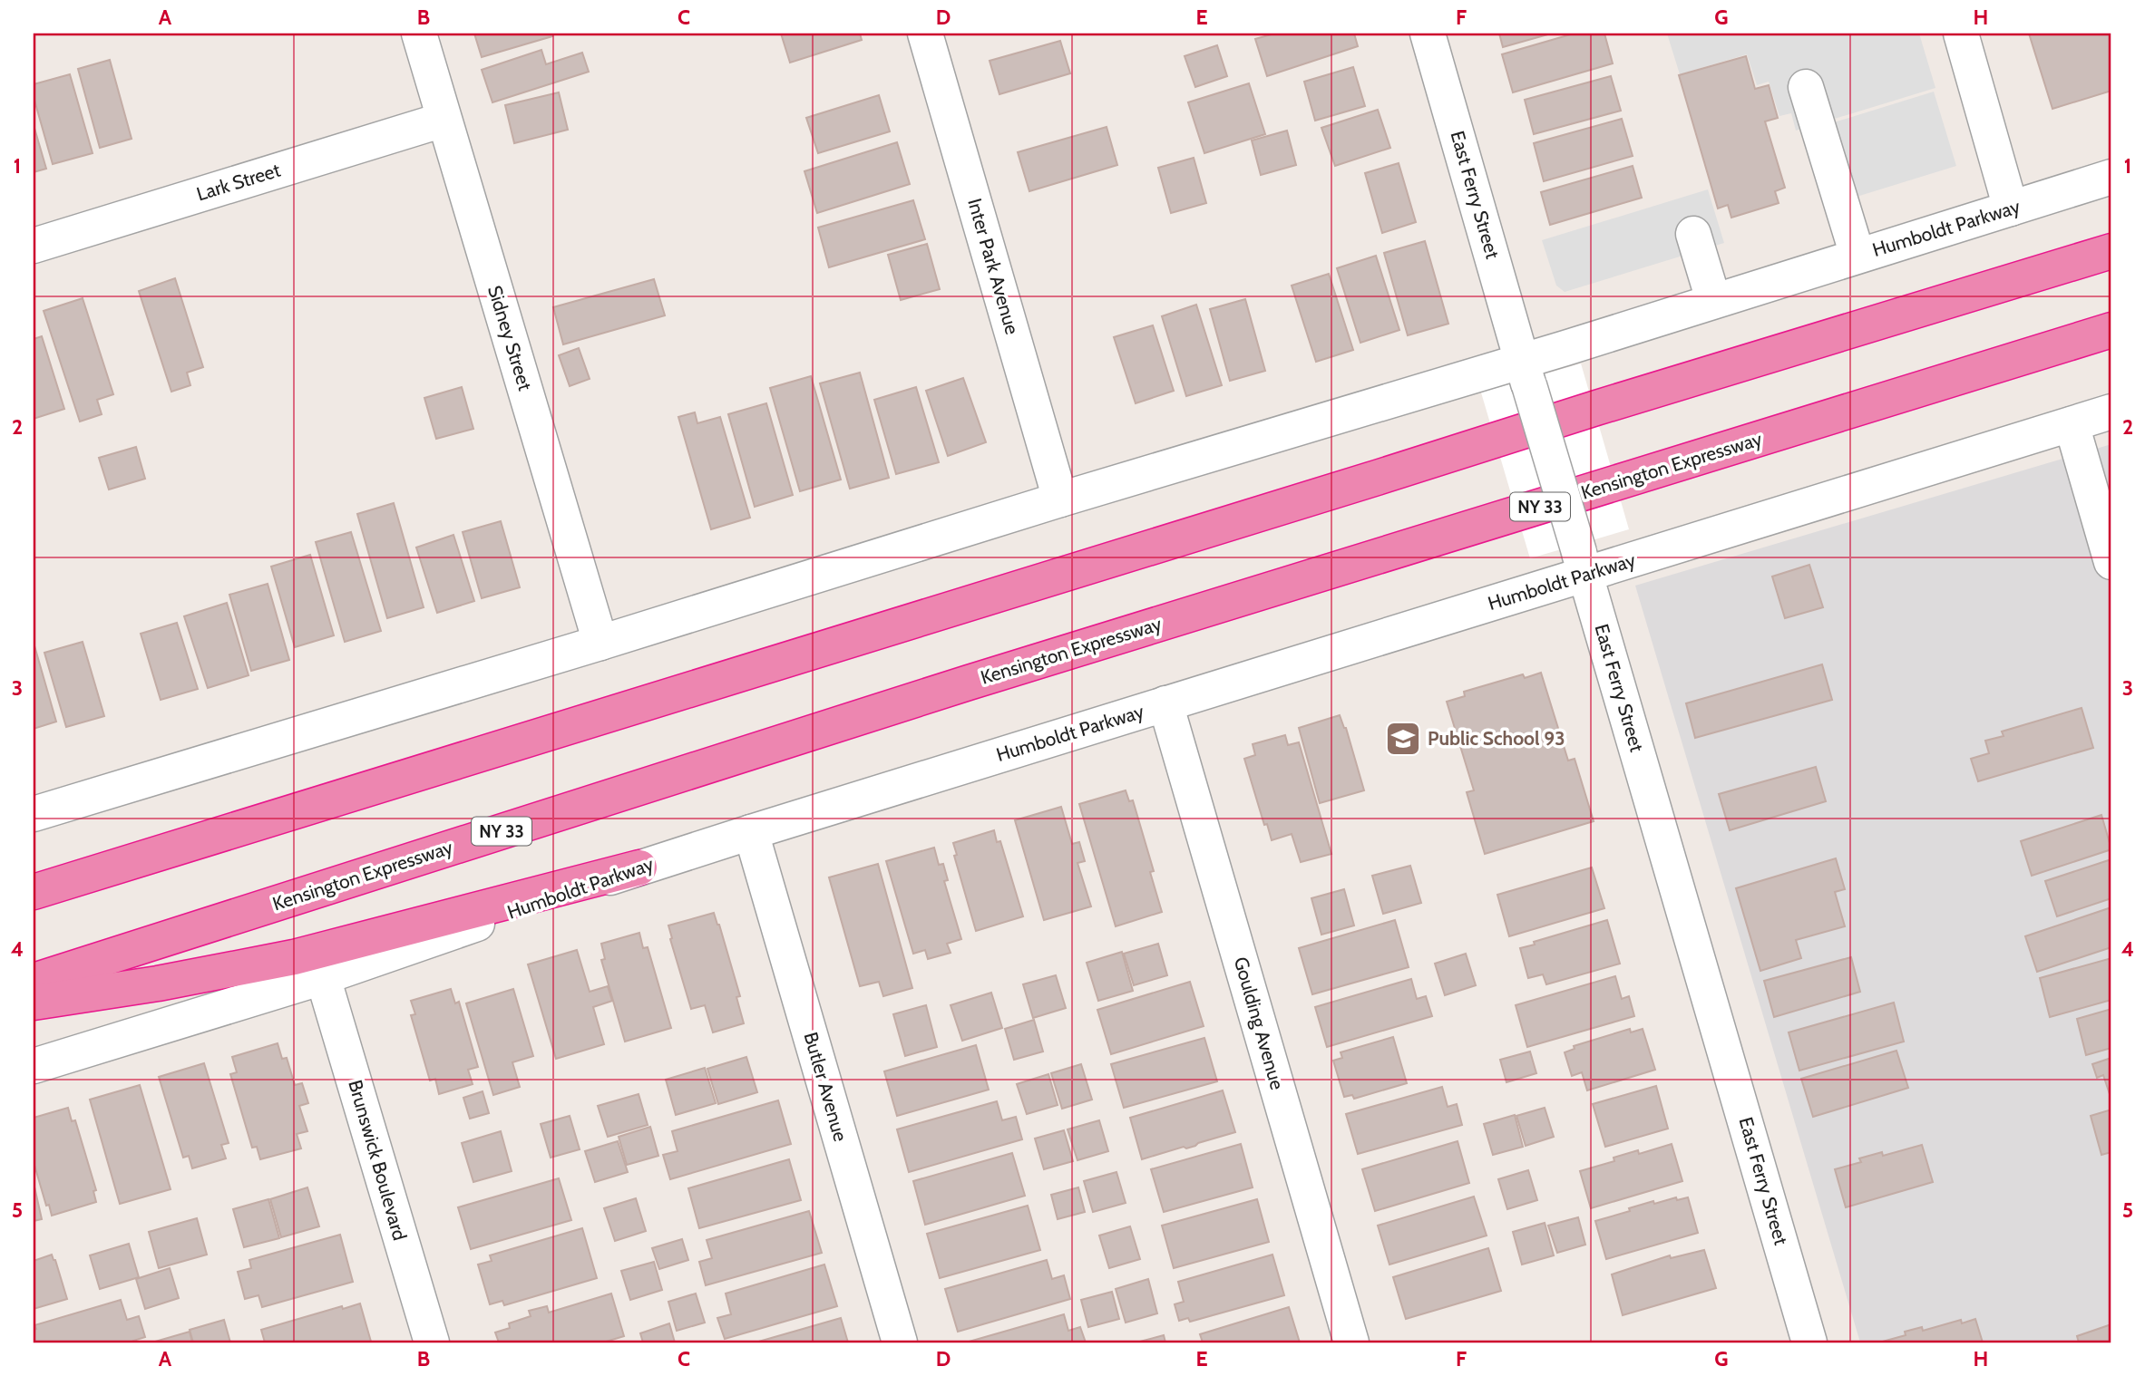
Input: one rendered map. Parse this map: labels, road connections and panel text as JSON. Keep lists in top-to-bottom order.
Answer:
{
  "streets": {
    "highway": ["Kensington Expressway", "NY 33"],
    "street": [
      "Lark Street",
      "East Ferry Street",
      "Humboldt Parkway",
      "Inter Park Avenue",
      "Sidney Street",
      "Goulding Avenue",
      "Butler Avenue",
      "Brunswick Boulevard"
    ]
  },
  "crossings": [
    ["Lark Street", "Sidney Street"],
    ["East Ferry Street", "Humboldt Parkway"],
    ["Humboldt Parkway", "Inter Park Avenue"],
    ["Humboldt Parkway", "Sidney Street"],
    ["Humboldt Parkway", "Goulding Avenue"],
    ["Humboldt Parkway", "Butler Avenue"],
    ["Humboldt Parkway", "Brunswick Boulevard"]
  ],
  "places": {
    "school or university": ["Public School 93"]
  },
  "grid": {
    "columns": [
      "A",
      "B",
      "C",
      "D",
      "E",
      "F",
      "G",
      "H"
    ],
    "rows": [
      "1",
      "2",
      "3",
      "4",
      "5"
    ]
  }
}
